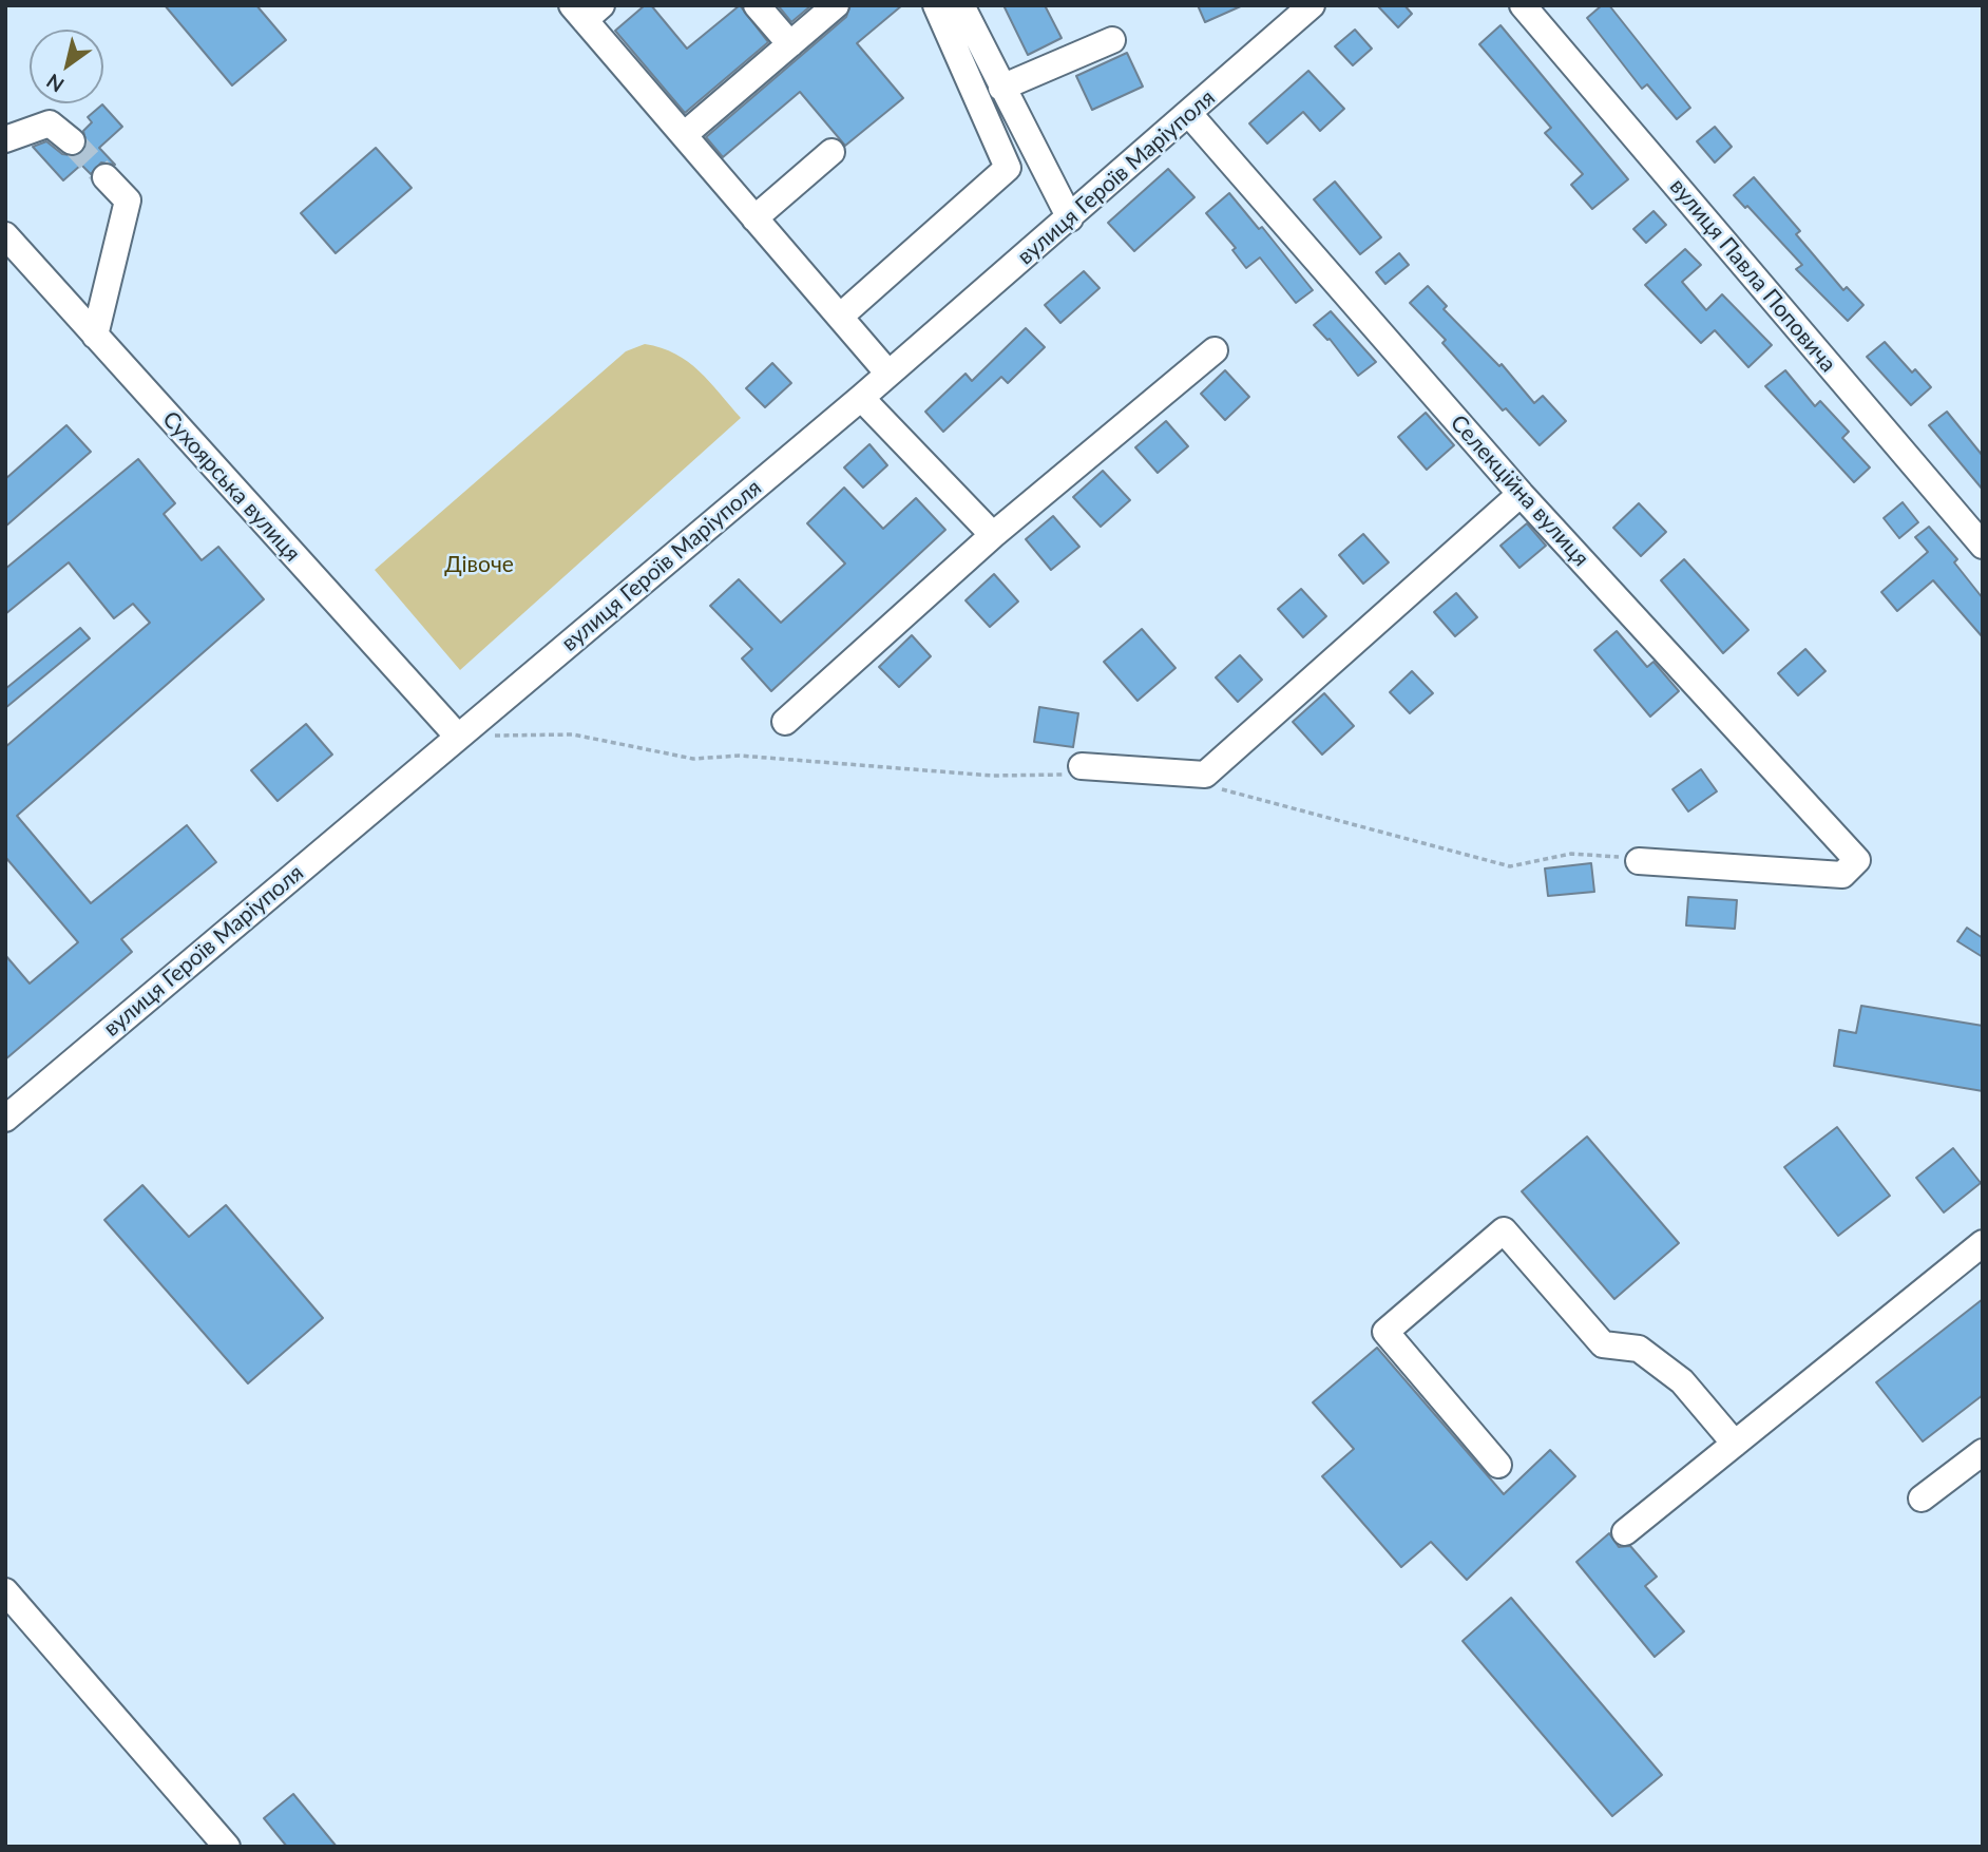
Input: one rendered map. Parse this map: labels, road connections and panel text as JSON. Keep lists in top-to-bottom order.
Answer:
{
  "streets": {
    "street": [
      "вулиця Героїв Маріуполя",
      "вулиця Павла Поповича",
      "Сухоярська вулиця",
      "Селекційна вулиця"
    ]
  },
  "crossings": [
    ["вулиця Героїв Маріуполя", "Сухоярська вулиця"],
    ["вулиця Героїв Маріуполя", "Селекційна вулиця"]
  ],
  "parks": ["Дівоче"],
  "north": "bottom left"
}
